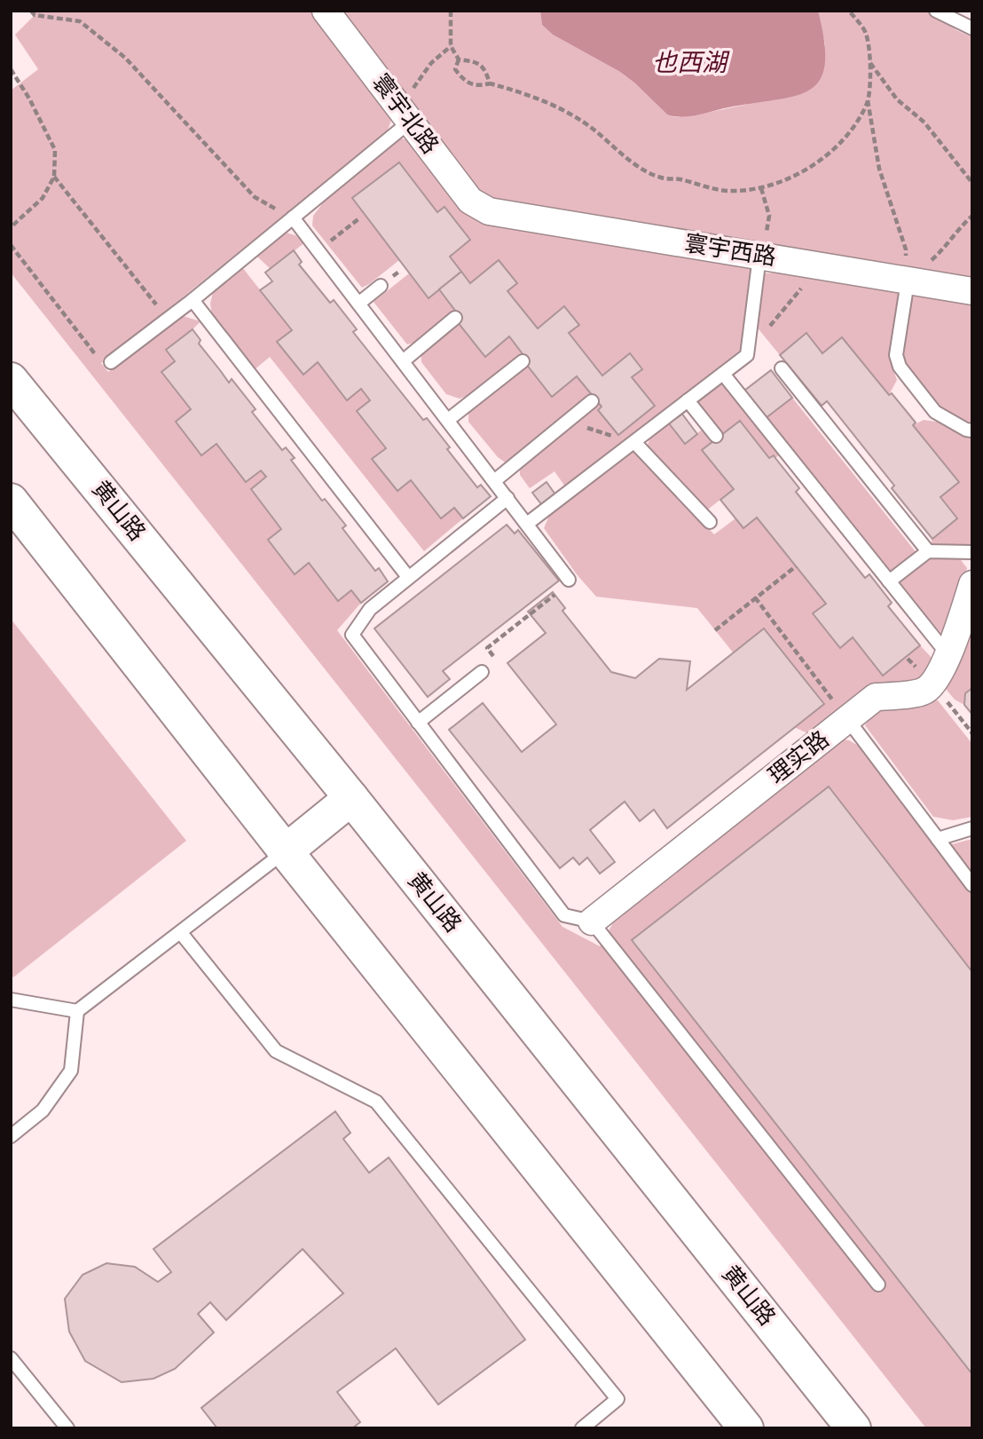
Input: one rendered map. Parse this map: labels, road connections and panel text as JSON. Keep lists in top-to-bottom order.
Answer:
{
  "streets": {
    "main road": ["黄山路"],
    "street": ["寰宇北路", "寰宇西路", "理实路"]
  },
  "crossings": [
    ["寰宇北路", "寰宇西路"]
  ],
  "water": ["也西湖"]
}
